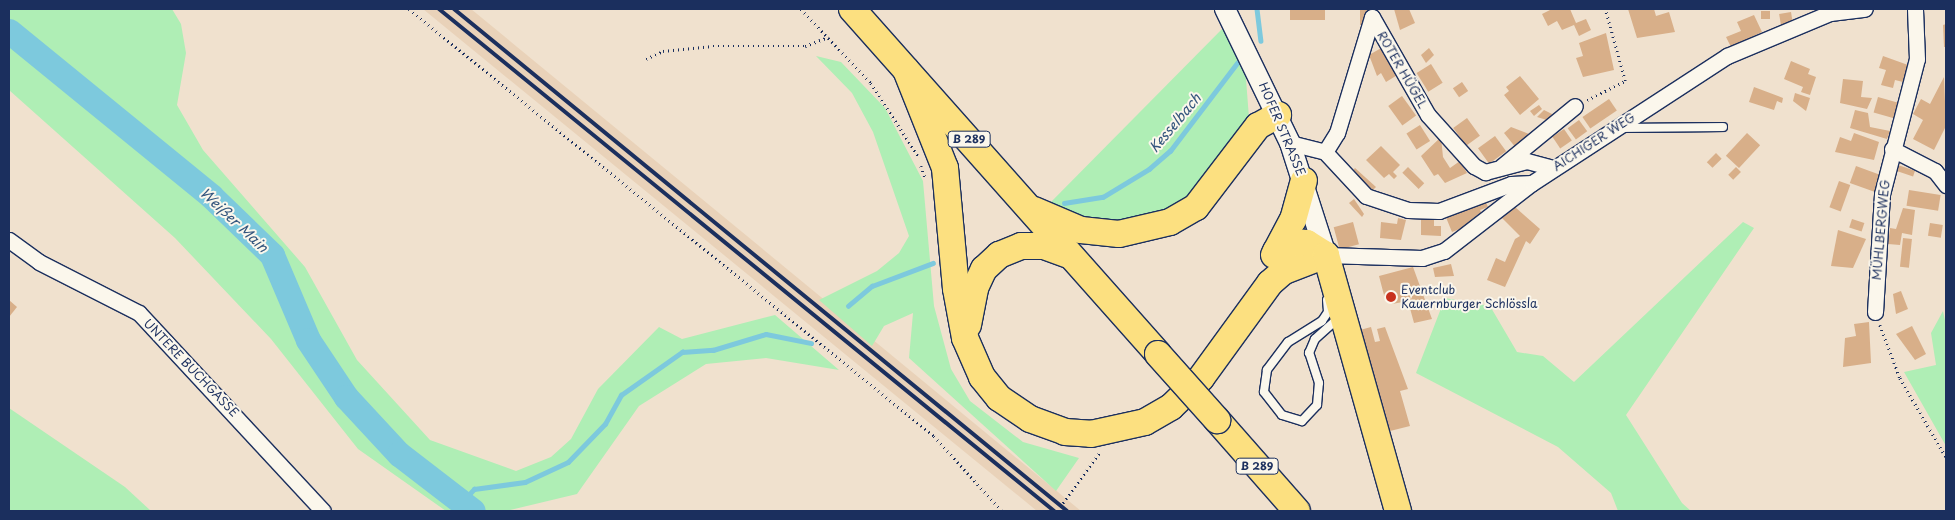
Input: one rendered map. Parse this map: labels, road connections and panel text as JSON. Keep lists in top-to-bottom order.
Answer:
{
  "streets": {
    "highway": ["B 289"],
    "street": [
      "ROTER HÜGEL",
      "HOFER STRASSE",
      "AICHIGER WEG",
      "MÜHLBERGWEG",
      "UNTERE BUCHGASSE"
    ]
  },
  "crossings": [
    ["HOFER STRASSE", "AICHIGER WEG"]
  ],
  "water": ["Kesselbach", "Weißer Main"],
  "places": ["Eventclub Kauernburger Schlössla"]
}
